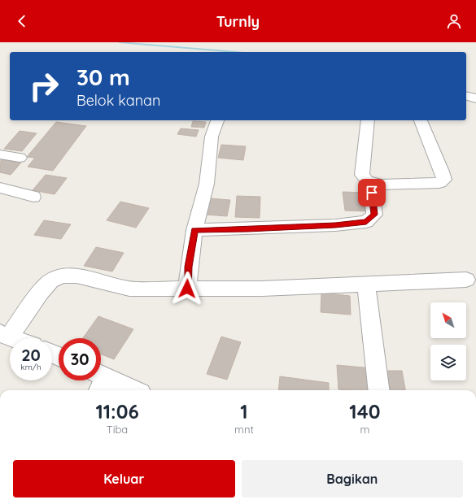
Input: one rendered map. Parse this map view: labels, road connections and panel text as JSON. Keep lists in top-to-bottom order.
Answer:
{
  "north": "top left",
  "page": {
    "header": "Turnly",
    "turn": ["30 m", "Belok kanan"],
    "speed": "20 km/h",
    "limit": "30",
    "eta": [
      "11:06",
      "Tiba",
      "1",
      "mnt",
      "140",
      "m"
    ],
    "buttons": ["Keluar", "Bagikan"]
  }
}
